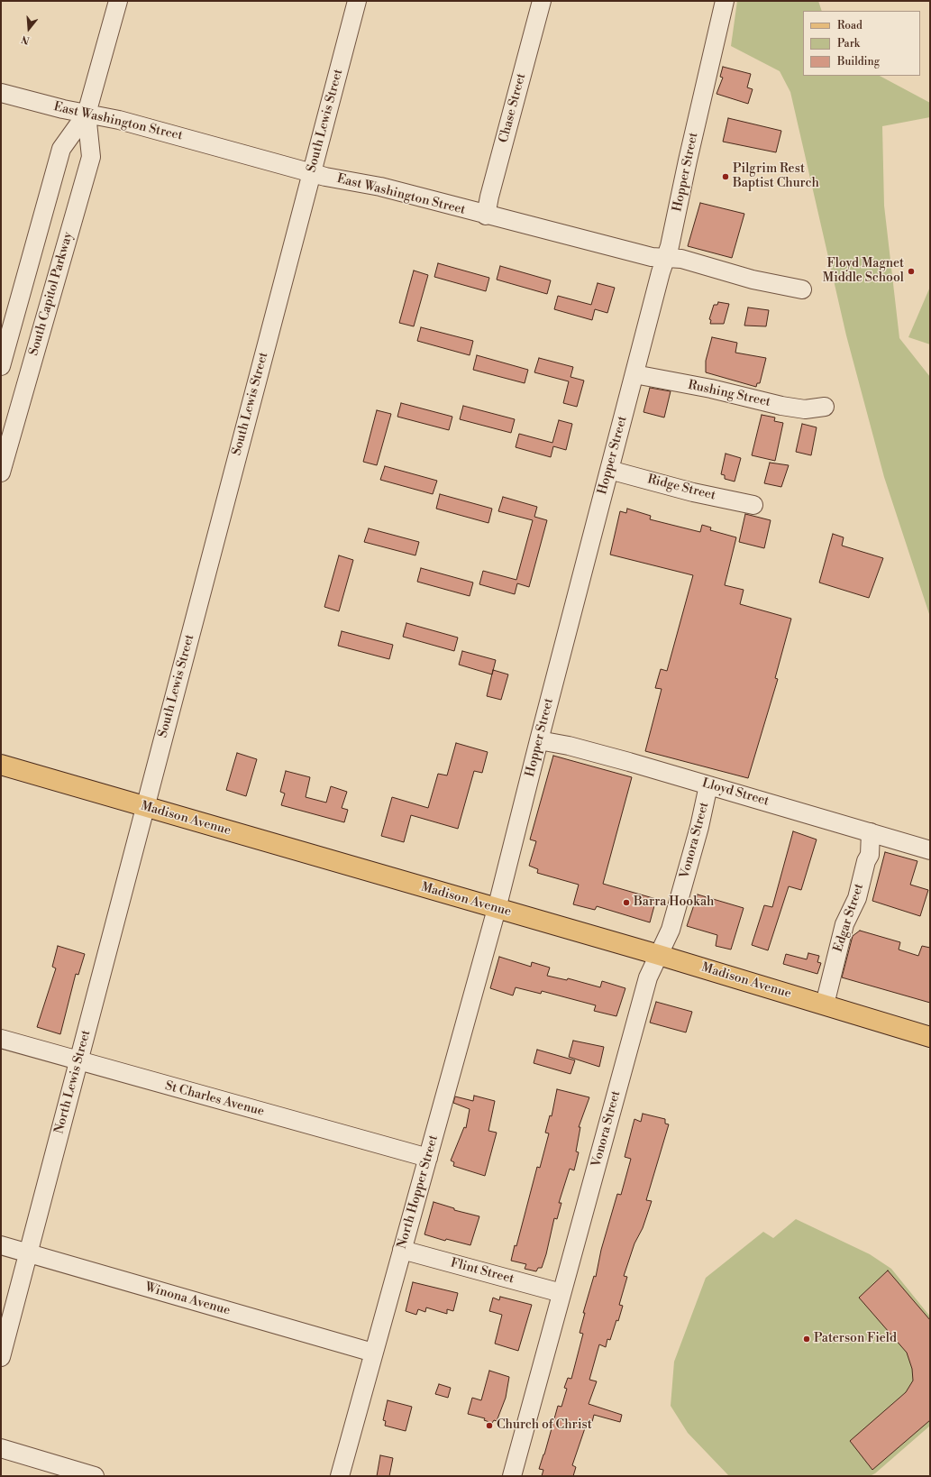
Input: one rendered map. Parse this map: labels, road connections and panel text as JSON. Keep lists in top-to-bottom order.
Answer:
{
  "streets": {
    "main road": ["Madison Avenue"],
    "street": [
      "Chase Street",
      "South Lewis Street",
      "East Washington Street",
      "Hopper Street",
      "South Capitol Parkway",
      "Rushing Street",
      "Ridge Street",
      "Lloyd Street",
      "Vonora Street",
      "Edgar Street",
      "North Lewis Street",
      "St Charles Avenue",
      "North Hopper Street",
      "Flint Street",
      "Winona Avenue"
    ]
  },
  "crossings": [
    ["Chase Street", "East Washington Street"],
    ["South Lewis Street", "East Washington Street"],
    ["South Lewis Street", "Madison Avenue"],
    ["South Lewis Street", "North Lewis Street"],
    ["East Washington Street", "Hopper Street"],
    ["East Washington Street", "South Capitol Parkway"],
    ["Hopper Street", "Rushing Street"],
    ["Hopper Street", "Ridge Street"],
    ["Hopper Street", "Lloyd Street"],
    ["Hopper Street", "Madison Avenue"],
    ["Hopper Street", "North Hopper Street"],
    ["Lloyd Street", "Vonora Street"],
    ["Lloyd Street", "Edgar Street"],
    ["Madison Avenue", "Vonora Street"],
    ["Madison Avenue", "Edgar Street"],
    ["Madison Avenue", "North Lewis Street"],
    ["Madison Avenue", "North Hopper Street"],
    ["Vonora Street", "Flint Street"],
    ["North Lewis Street", "St Charles Avenue"],
    ["North Lewis Street", "Winona Avenue"],
    ["St Charles Avenue", "North Hopper Street"],
    ["North Hopper Street", "Flint Street"],
    ["North Hopper Street", "Winona Avenue"]
  ],
  "places": [
    "Pilgrim Rest Baptist Church",
    "Floyd Magnet Middle School",
    "Barra Hookah",
    "Paterson Field",
    "Church of Christ"
  ],
  "legend": ["Road", "Park", "Building"],
  "north": "bottom"
}
